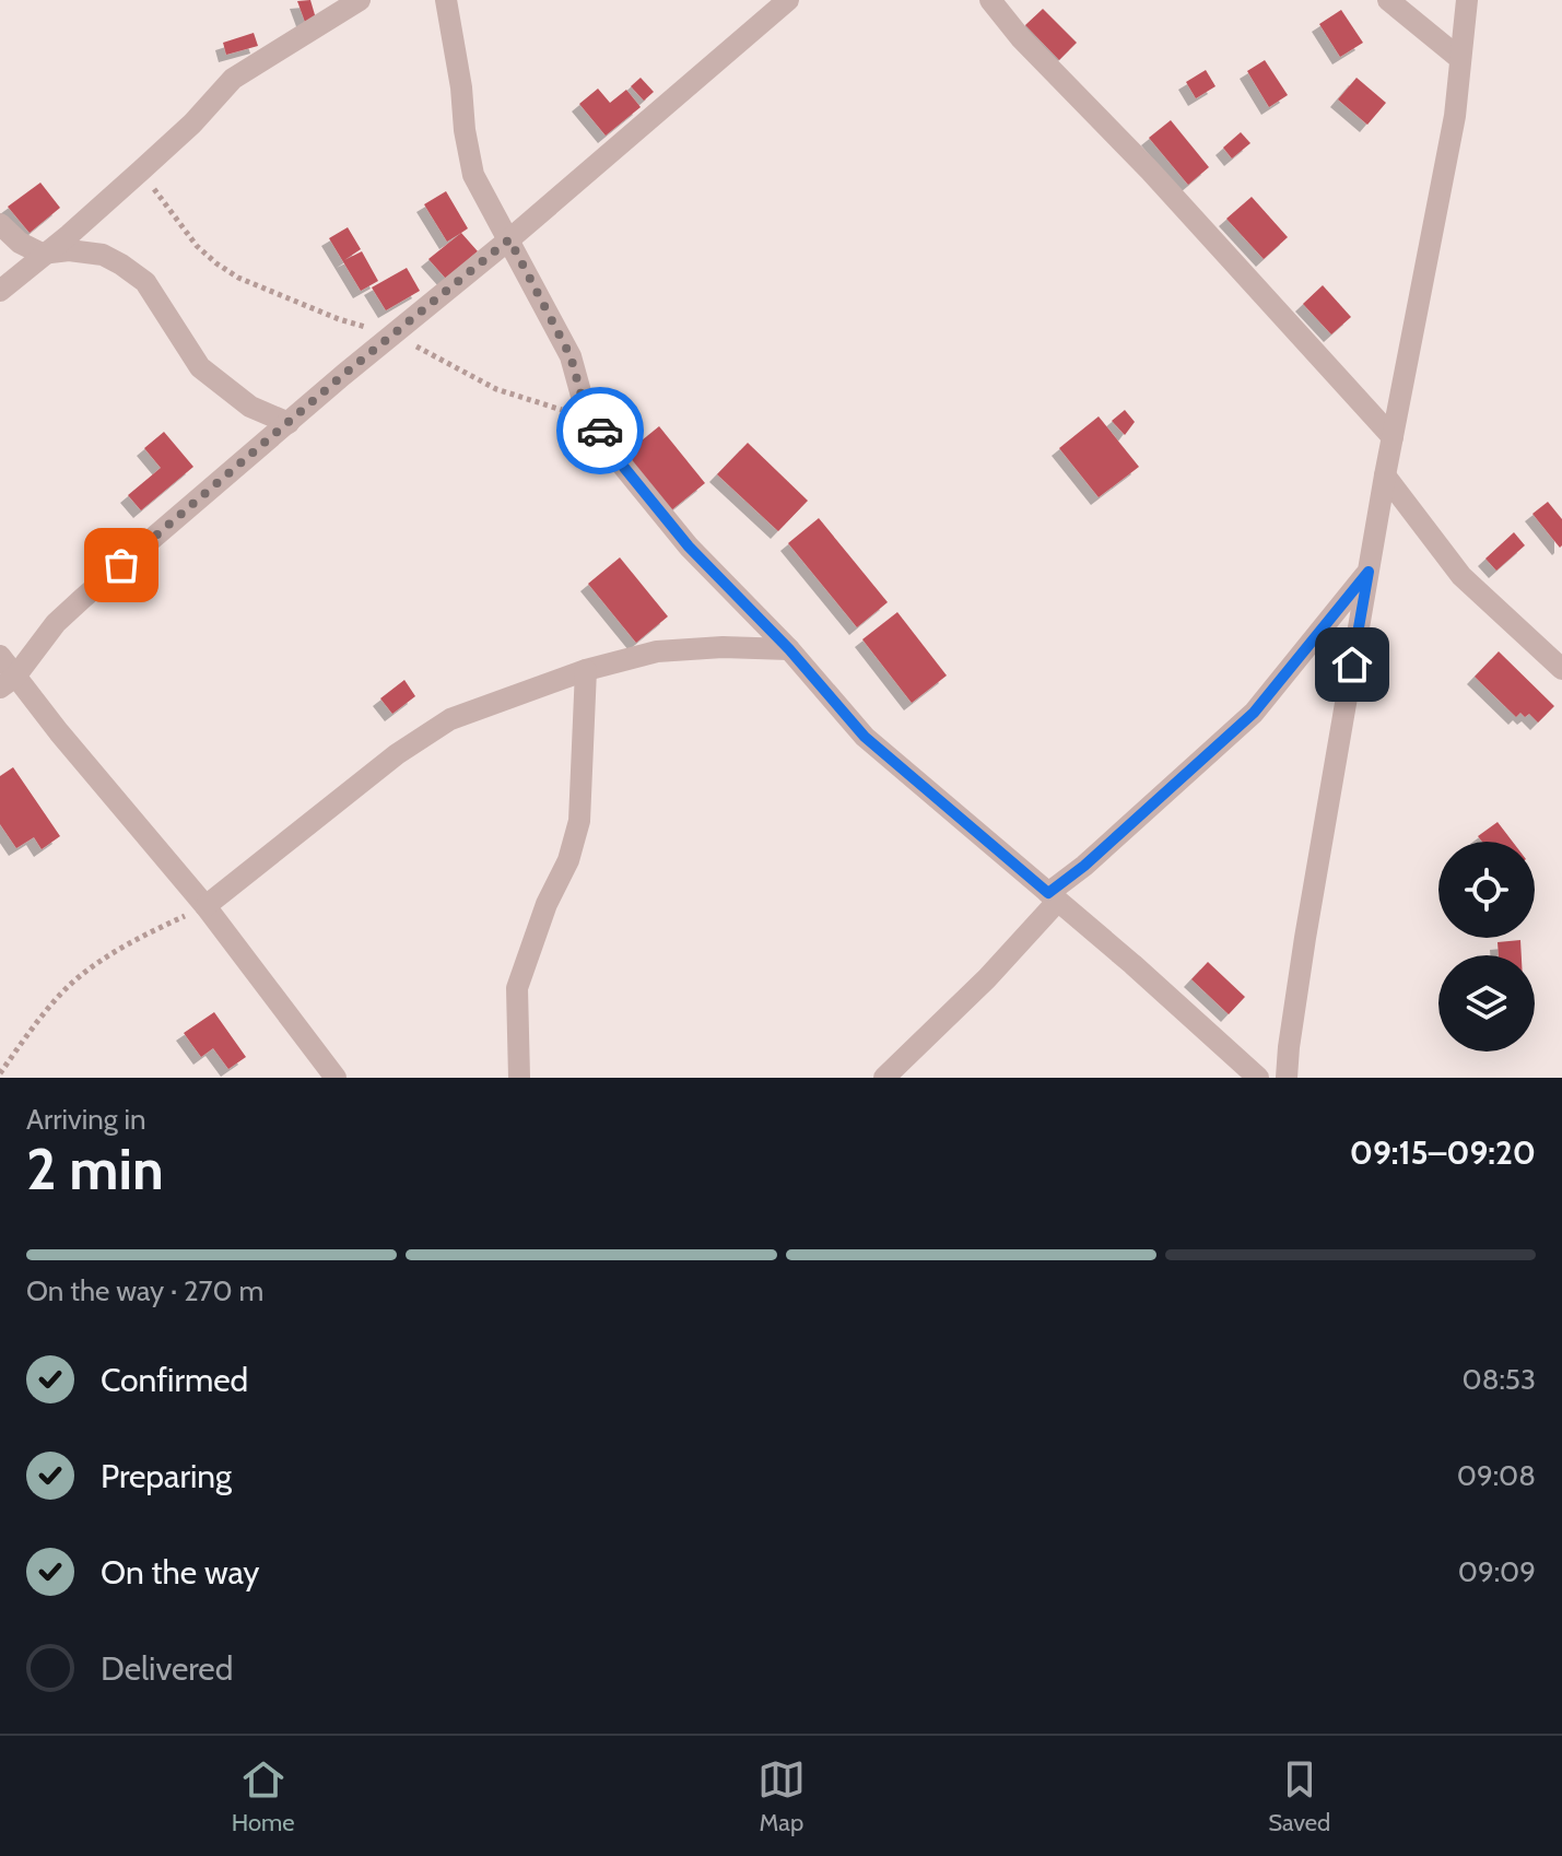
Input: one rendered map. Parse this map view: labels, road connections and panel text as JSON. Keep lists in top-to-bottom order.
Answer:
{
  "page": {
    "heading": ["2 min", "Arriving in", "09:15–09:20"],
    "bar": "On the way · 270 m",
    "list": [
      ["Confirmed", "08:53"],
      ["Preparing", "09:08"],
      ["On the way", "09:09"],
      "Delivered"
    ],
    "tabs": ["Home", "Map", "Saved"]
  }
}
